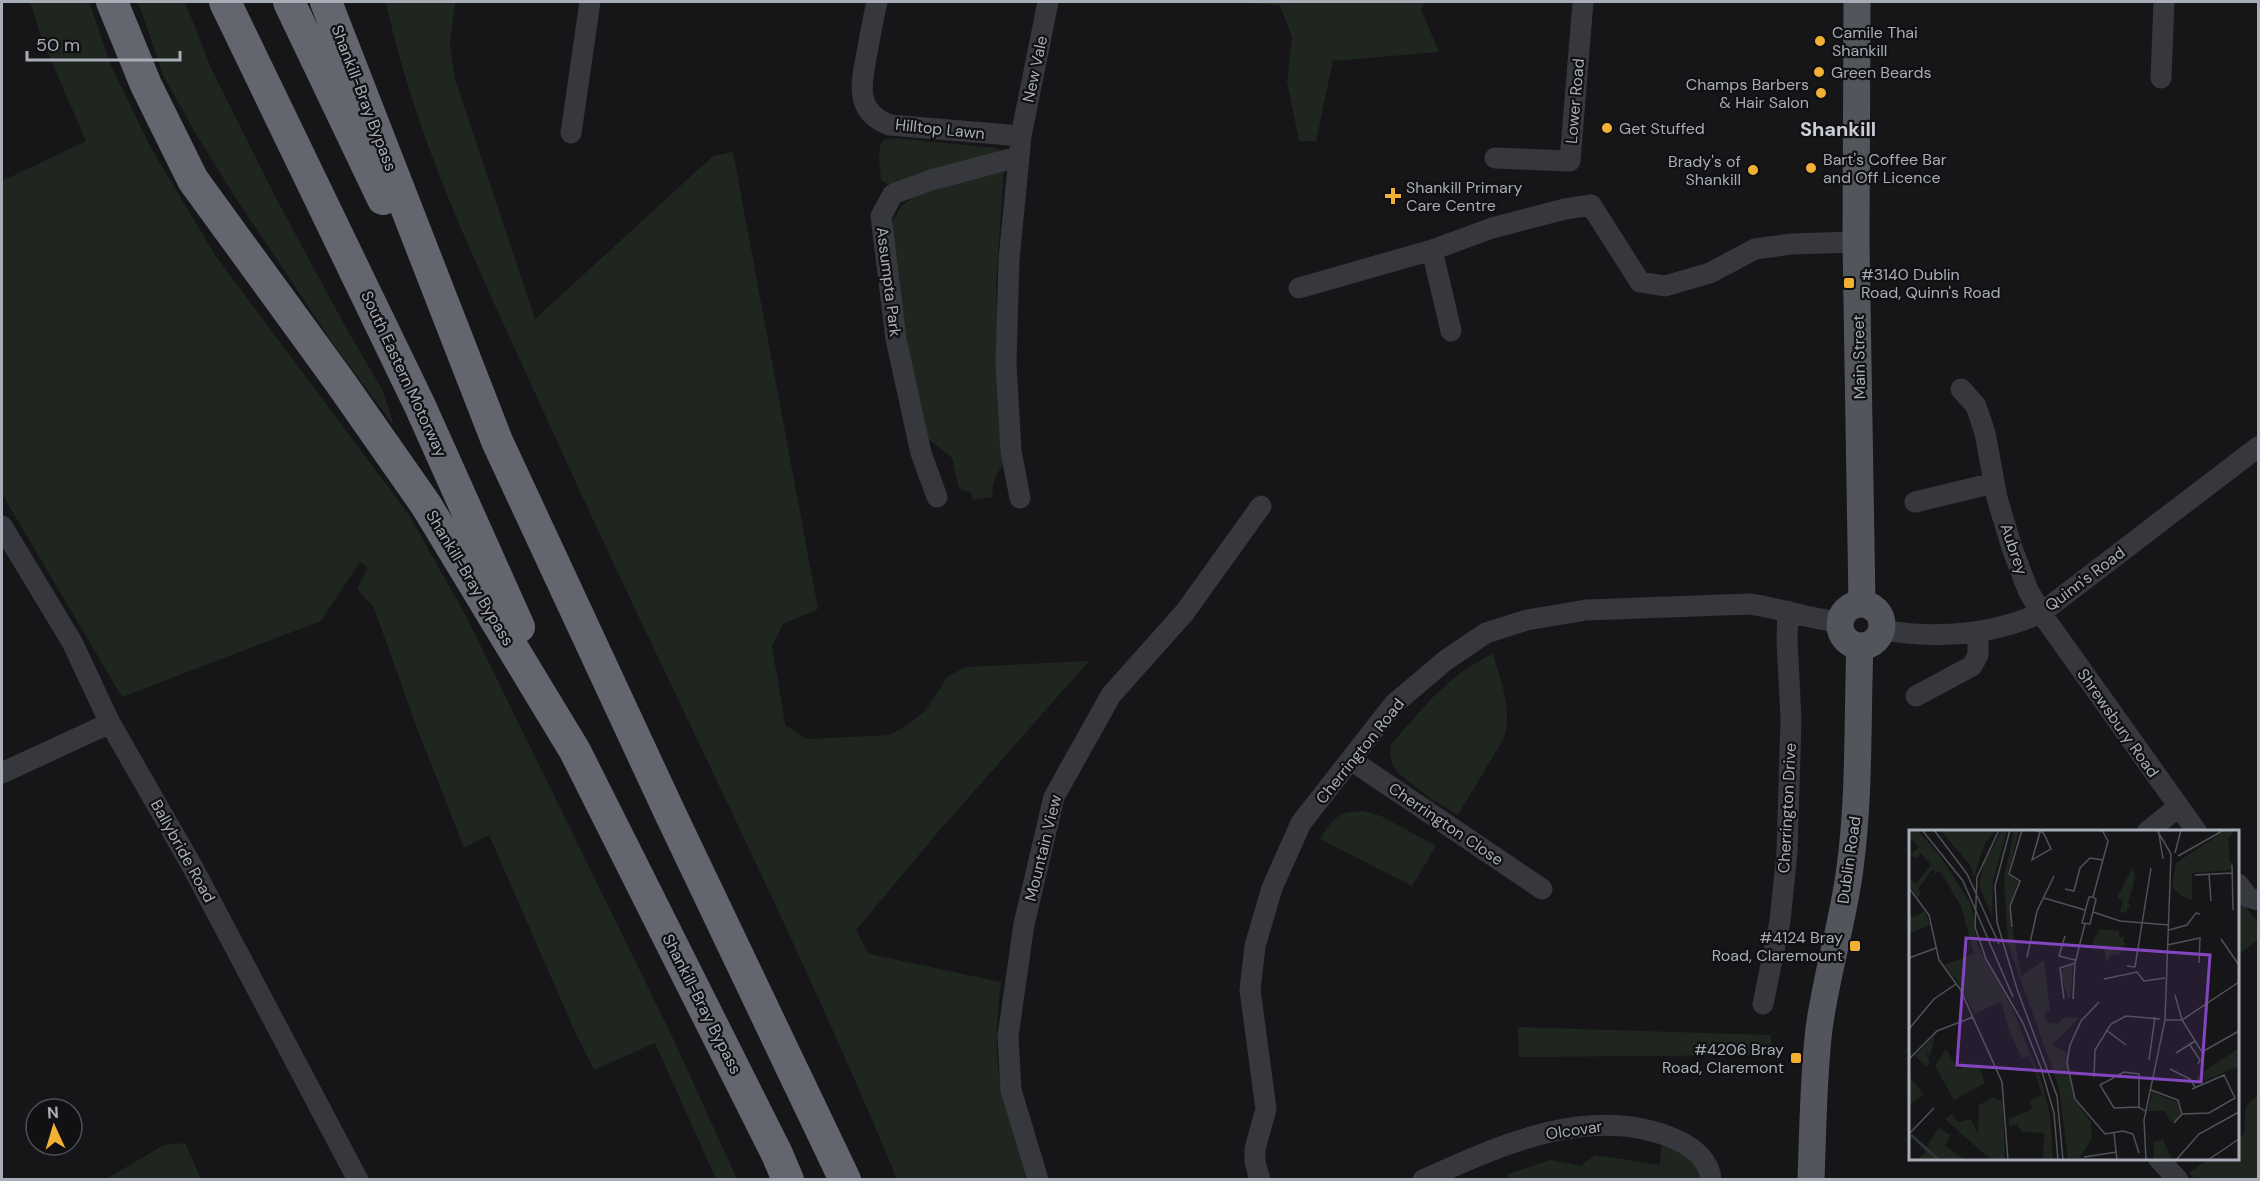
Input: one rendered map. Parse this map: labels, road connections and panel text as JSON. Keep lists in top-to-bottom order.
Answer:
{
  "streets": {
    "highway": ["Shankill-Bray Bypass", "South Eastern Motorway"],
    "main road": ["Main Street", "Dublin Road"],
    "street": [
      "New Vale",
      "Lower Road",
      "Hilltop Lawn",
      "Assumpta Park",
      "Aubrey",
      "Quinn's Road",
      "Shrewsbury Road",
      "Cherrington Road",
      "Cherrington Drive",
      "Cherrington Close",
      "Mountain View",
      "Ballybride Road",
      "Olcovar"
    ]
  },
  "crossings": [
    ["New Vale", "Hilltop Lawn"],
    ["New Vale", "Assumpta Park"],
    ["Shankill-Bray Bypass", "South Eastern Motorway"],
    ["Hilltop Lawn", "Assumpta Park"],
    ["Main Street", "Quinn's Road"],
    ["Main Street", "Cherrington Road"],
    ["Main Street", "Dublin Road"],
    ["Aubrey", "Quinn's Road"],
    ["Aubrey", "Shrewsbury Road"],
    ["Quinn's Road", "Shrewsbury Road"],
    ["Quinn's Road", "Cherrington Road"],
    ["Quinn's Road", "Dublin Road"],
    ["Cherrington Road", "Cherrington Drive"],
    ["Cherrington Road", "Cherrington Close"],
    ["Cherrington Road", "Dublin Road"]
  ],
  "districts": ["Shankill"],
  "places": {
    "other": [
      "Camile Thai Shankill",
      "Green Beards",
      "Champs Barbers & Hair Salon",
      "Get Stuffed",
      "Bart's Coffee Bar and Off Licence",
      "Brady's of Shankill"
    ],
    "health": ["Shankill Primary Care Centre"],
    "transit": ["#3140 Dublin Road, Quinn's Road", "#4124 Bray Road, Claremount", "#4206 Bray Road, Claremont"]
  },
  "scale_bar": "50 m",
  "north": "top"
}
